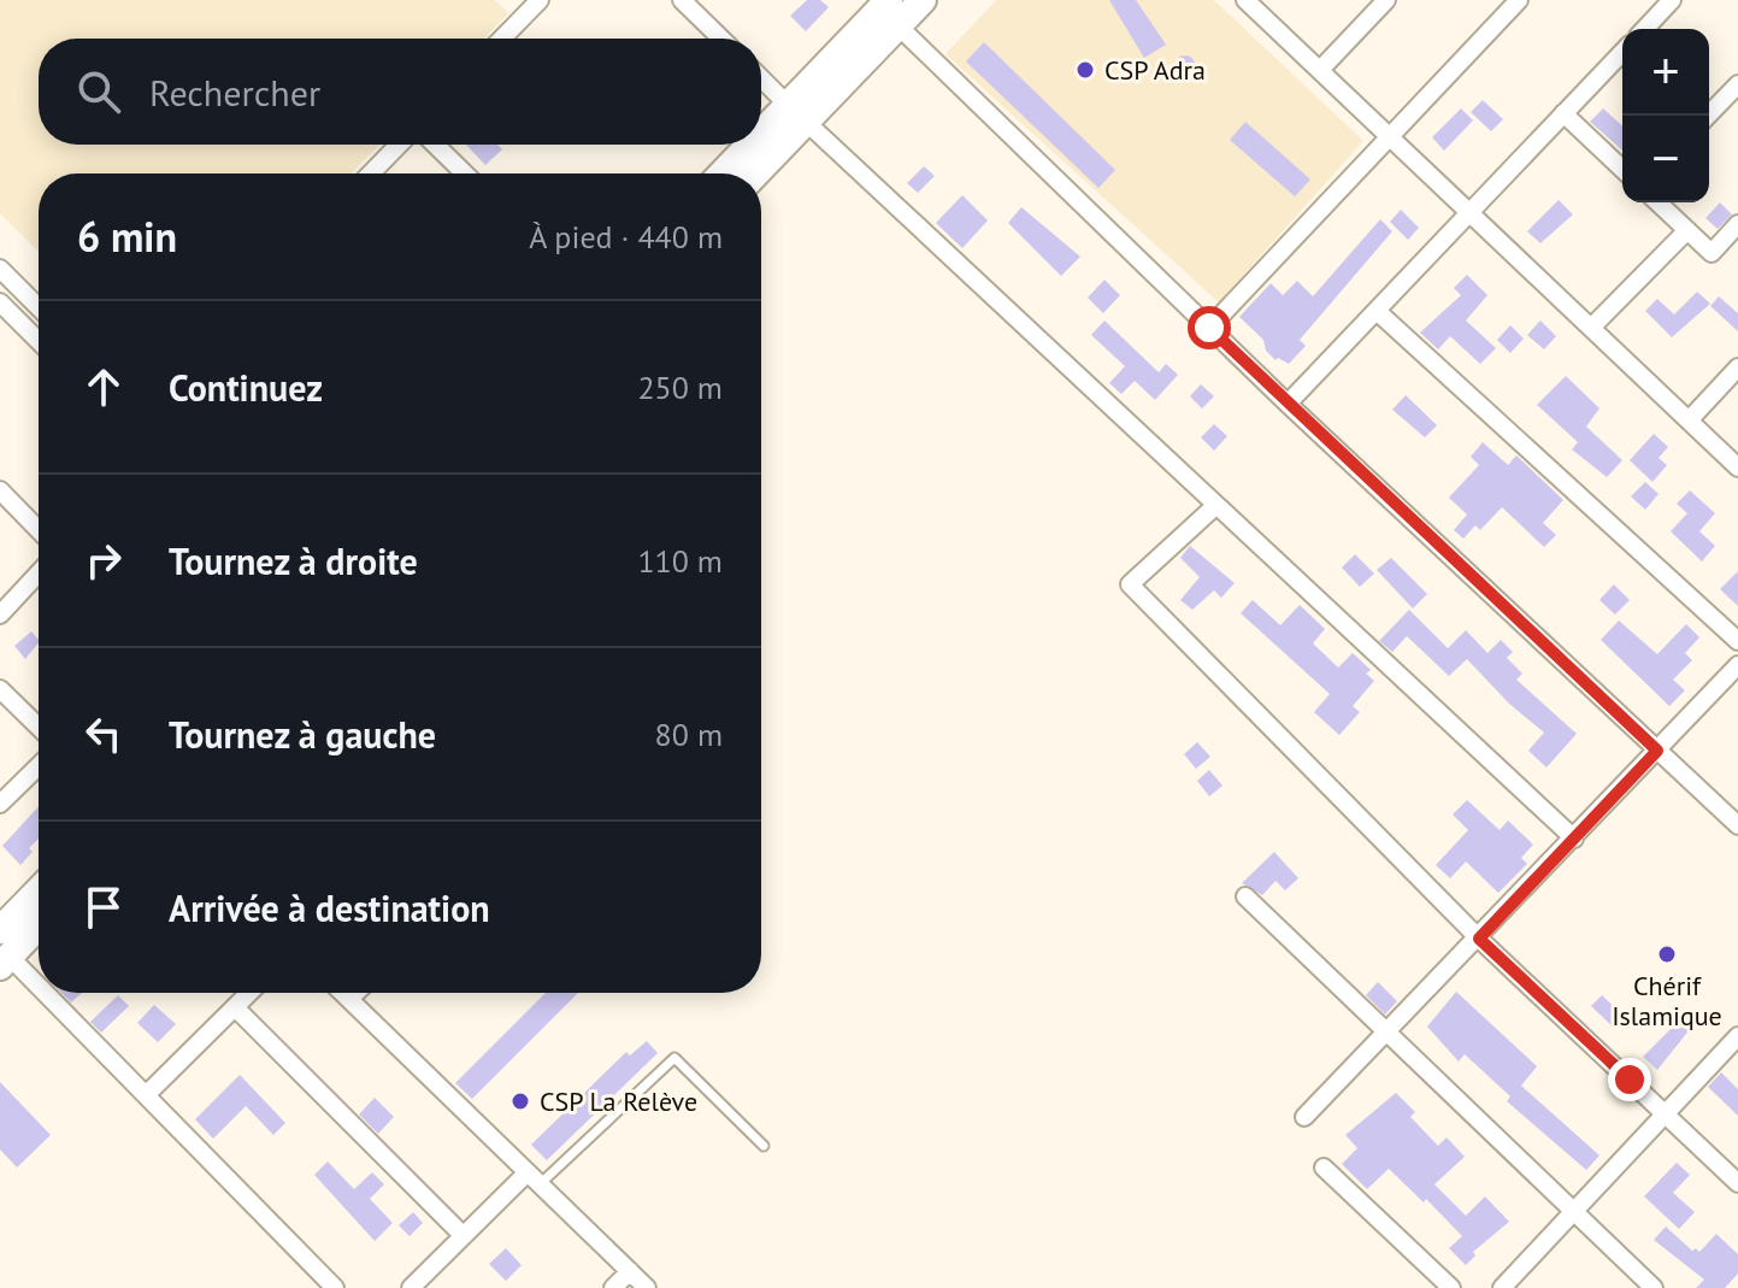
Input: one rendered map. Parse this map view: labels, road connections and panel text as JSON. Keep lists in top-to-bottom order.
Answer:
{
  "places": ["CSP Adra", "Chérif Islamique", "CSP La Relève"],
  "page": {
    "map_buttons": ["+", "−"],
    "search": "Rechercher",
    "heading": ["6 min", "À pied · 440 m"],
    "list": [
      ["Continuez", "250 m"],
      ["Tournez à droite", "110 m"],
      ["Tournez à gauche", "80 m"],
      "Arrivée à destination"
    ]
  }
}
